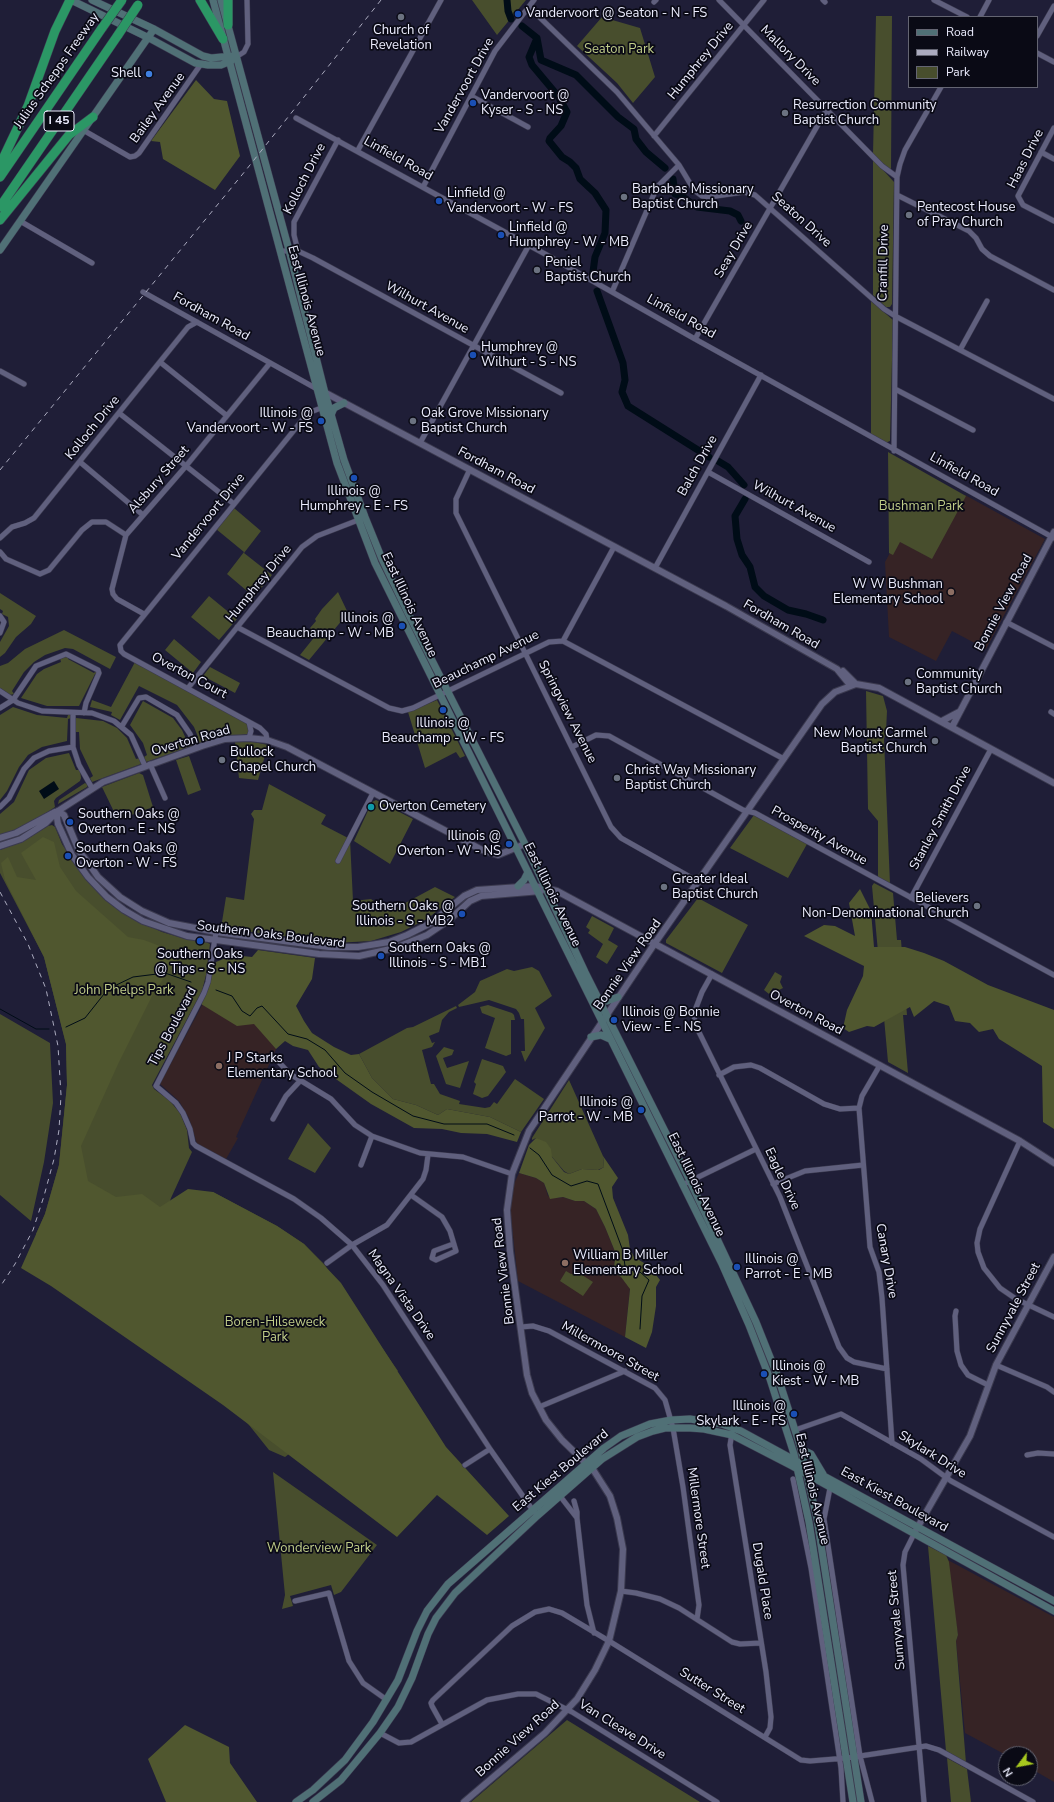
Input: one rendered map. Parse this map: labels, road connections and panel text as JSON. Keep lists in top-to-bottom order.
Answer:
{
  "streets": {
    "highway": ["Julius Schepps Freeway", "I 45"],
    "main road": ["East Illinois Avenue", "East Kiest Boulevard"],
    "street": [
      "Mallory Drive",
      "Humphrey Drive",
      "Vandervoort Drive",
      "Bailey Avenue",
      "Linfield Road",
      "Haas Drive",
      "Kolloch Drive",
      "Seaton Drive",
      "Seay Drive",
      "Cranfill Drive",
      "Wilhurt Avenue",
      "Fordham Road",
      "Balch Drive",
      "Alsbury Street",
      "Bonnie View Road",
      "Beauchamp Avenue",
      "Overton Court",
      "Springview Avenue",
      "Overton Road",
      "Stanley Smith Drive",
      "Prosperity Avenue",
      "Southern Oaks Boulevard",
      "Tips Boulevard",
      "Eagle Drive",
      "Canary Drive",
      "Magna Vista Drive",
      "Sunnyvale Street",
      "Millermoore Street",
      "Skylark Drive",
      "Millermore Street",
      "Dugald Place",
      "Sutter Street",
      "Van Cleave Drive"
    ]
  },
  "crossings": [
    ["Mallory Drive", "Humphrey Drive"],
    ["Mallory Drive", "Seay Drive"],
    ["Mallory Drive", "Cranfill Drive"],
    ["Humphrey Drive", "Seaton Drive"],
    ["Humphrey Drive", "East Illinois Avenue"],
    ["Humphrey Drive", "Beauchamp Avenue"],
    ["Humphrey Drive", "Overton Court"],
    ["Vandervoort Drive", "Linfield Road"],
    ["Vandervoort Drive", "Seaton Drive"],
    ["Vandervoort Drive", "East Illinois Avenue"],
    ["Vandervoort Drive", "Alsbury Street"],
    ["Vandervoort Drive", "Overton Court"],
    ["Linfield Road", "Kolloch Drive"],
    ["Linfield Road", "Seay Drive"],
    ["Linfield Road", "Cranfill Drive"],
    ["Linfield Road", "Balch Drive"],
    ["Linfield Road", "Bonnie View Road"],
    ["Kolloch Drive", "Wilhurt Avenue"],
    ["Kolloch Drive", "Fordham Road"],
    ["Seaton Drive", "Seay Drive"],
    ["Seaton Drive", "Cranfill Drive"],
    ["East Illinois Avenue", "Wilhurt Avenue"],
    ["East Illinois Avenue", "Fordham Road"],
    ["East Illinois Avenue", "Bonnie View Road"],
    ["East Illinois Avenue", "Beauchamp Avenue"],
    ["East Illinois Avenue", "Overton Road"],
    ["East Illinois Avenue", "Southern Oaks Boulevard"],
    ["East Illinois Avenue", "Skylark Drive"],
    ["East Illinois Avenue", "East Kiest Boulevard"],
    ["East Illinois Avenue", "Sutter Street"],
    ["Wilhurt Avenue", "Balch Drive"],
    ["Fordham Road", "Balch Drive"],
    ["Fordham Road", "Alsbury Street"],
    ["Fordham Road", "Bonnie View Road"],
    ["Fordham Road", "Springview Avenue"],
    ["Bonnie View Road", "Springview Avenue"],
    ["Bonnie View Road", "Overton Road"],
    ["Bonnie View Road", "Prosperity Avenue"],
    ["Bonnie View Road", "Millermoore Street"],
    ["Bonnie View Road", "East Kiest Boulevard"],
    ["Bonnie View Road", "Sutter Street"],
    ["Bonnie View Road", "Van Cleave Drive"],
    ["Beauchamp Avenue", "Springview Avenue"],
    ["Overton Court", "Overton Road"],
    ["Springview Avenue", "Prosperity Avenue"],
    ["Overton Road", "Southern Oaks Boulevard"],
    ["Overton Road", "Eagle Drive"],
    ["Overton Road", "Canary Drive"],
    ["Stanley Smith Drive", "Prosperity Avenue"],
    ["Southern Oaks Boulevard", "Tips Boulevard"],
    ["Tips Boulevard", "Magna Vista Drive"],
    ["Eagle Drive", "Canary Drive"],
    ["Canary Drive", "Skylark Drive"],
    ["Magna Vista Drive", "East Kiest Boulevard"],
    ["Sunnyvale Street", "Skylark Drive"],
    ["Sunnyvale Street", "East Kiest Boulevard"],
    ["Sunnyvale Street", "Sutter Street"],
    ["Millermoore Street", "East Kiest Boulevard"],
    ["Millermoore Street", "Millermore Street"],
    ["East Kiest Boulevard", "Millermore Street"],
    ["East Kiest Boulevard", "Dugald Place"],
    ["East Kiest Boulevard", "Van Cleave Drive"],
    ["Dugald Place", "Sutter Street"],
    ["Sutter Street", "Van Cleave Drive"]
  ],
  "parks": [
    "Seaton Park",
    "Bushman Park",
    "John Phelps Park",
    "Boren-Hilseweck Park",
    "Wonderview Park"
  ],
  "places": [
    "Vandervoort @ Seaton - N - FS",
    "Church of Revelation",
    "Shell",
    "Vandervoort @ Kyser - S - NS",
    "Resurrection Community Baptist Church",
    "Barbabas Missionary Baptist Church",
    "Linfield @ Vandervoort - W - FS",
    "Pentecost House of Pray Church",
    "Linfield @ Humphrey - W - MB",
    "Peniel Baptist Church",
    "Humphrey @ Wilhurt - S - NS",
    "Illinois @ Vandervoort - W - FS",
    "Oak Grove Missionary Baptist Church",
    "Illinois @ Humphrey - E - FS",
    "W W Bushman Elementary School",
    "Illinois @ Beauchamp - W - MB",
    "Community Baptist Church",
    "Illinois @ Beauchamp - W - FS",
    "New Mount Carmel Baptist Church",
    "Bullock Chapel Church",
    "Christ Way Missionary Baptist Church",
    "Overton Cemetery",
    "Southern Oaks @ Overton - E - NS",
    "Illinois @ Overton - W - NS",
    "Southern Oaks @ Overton - W - FS",
    "Greater Ideal Baptist Church",
    "Believers Non-Denominational Church",
    "Southern Oaks @ Illinois - S - MB2",
    "Southern Oaks @ Tips - S - NS",
    "Southern Oaks @ Illinois - S - MB1",
    "Illinois @ Bonnie View - E - NS",
    "J P Starks Elementary School",
    "Illinois @ Parrot - W - MB",
    "William B Miller Elementary School",
    "Illinois @ Parrot - E - MB",
    "Illinois @ Kiest - W - MB",
    "Illinois @ Skylark - E - FS"
  ],
  "legend": ["Road", "Railway", "Park"],
  "north": "bottom left"
}
